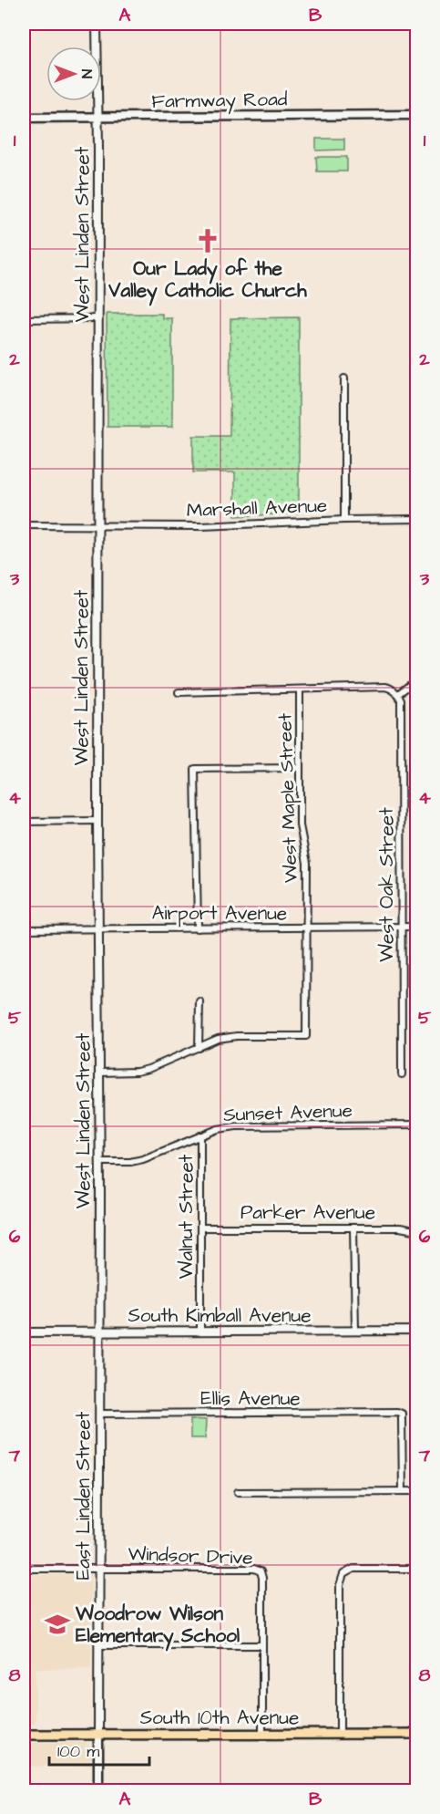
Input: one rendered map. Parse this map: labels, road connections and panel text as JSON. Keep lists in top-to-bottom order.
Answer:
{
  "streets": {
    "main road": ["Farmway Road", "East Linden Street", "South 10th Avenue"],
    "street": [
      "West Linden Street",
      "Marshall Avenue",
      "West Maple Street",
      "West Oak Street",
      "Airport Avenue",
      "Sunset Avenue",
      "Parker Avenue",
      "Walnut Street",
      "South Kimball Avenue",
      "Ellis Avenue",
      "Windsor Drive"
    ]
  },
  "crossings": [
    ["Farmway Road", "West Linden Street"],
    ["West Linden Street", "Marshall Avenue"],
    ["West Linden Street", "Airport Avenue"],
    ["West Linden Street", "Sunset Avenue"],
    ["West Linden Street", "South Kimball Avenue"],
    ["West Linden Street", "East Linden Street"],
    ["West Maple Street", "Airport Avenue"],
    ["West Oak Street", "Airport Avenue"],
    ["Sunset Avenue", "Walnut Street"],
    ["Parker Avenue", "Walnut Street"],
    ["Walnut Street", "South Kimball Avenue"],
    ["South Kimball Avenue", "East Linden Street"],
    ["Ellis Avenue", "East Linden Street"],
    ["East Linden Street", "Windsor Drive"],
    ["East Linden Street", "South 10th Avenue"],
    ["Windsor Drive", "South 10th Avenue"]
  ],
  "places": {
    "church": ["Our Lady of the Valley Catholic Church"],
    "school or university": ["Woodrow Wilson Elementary School"]
  },
  "scale_bar": "100 m",
  "north": "right",
  "grid": {
    "columns": ["A", "B"],
    "rows": [
      "1",
      "2",
      "3",
      "4",
      "5",
      "6",
      "7",
      "8"
    ]
  }
}
